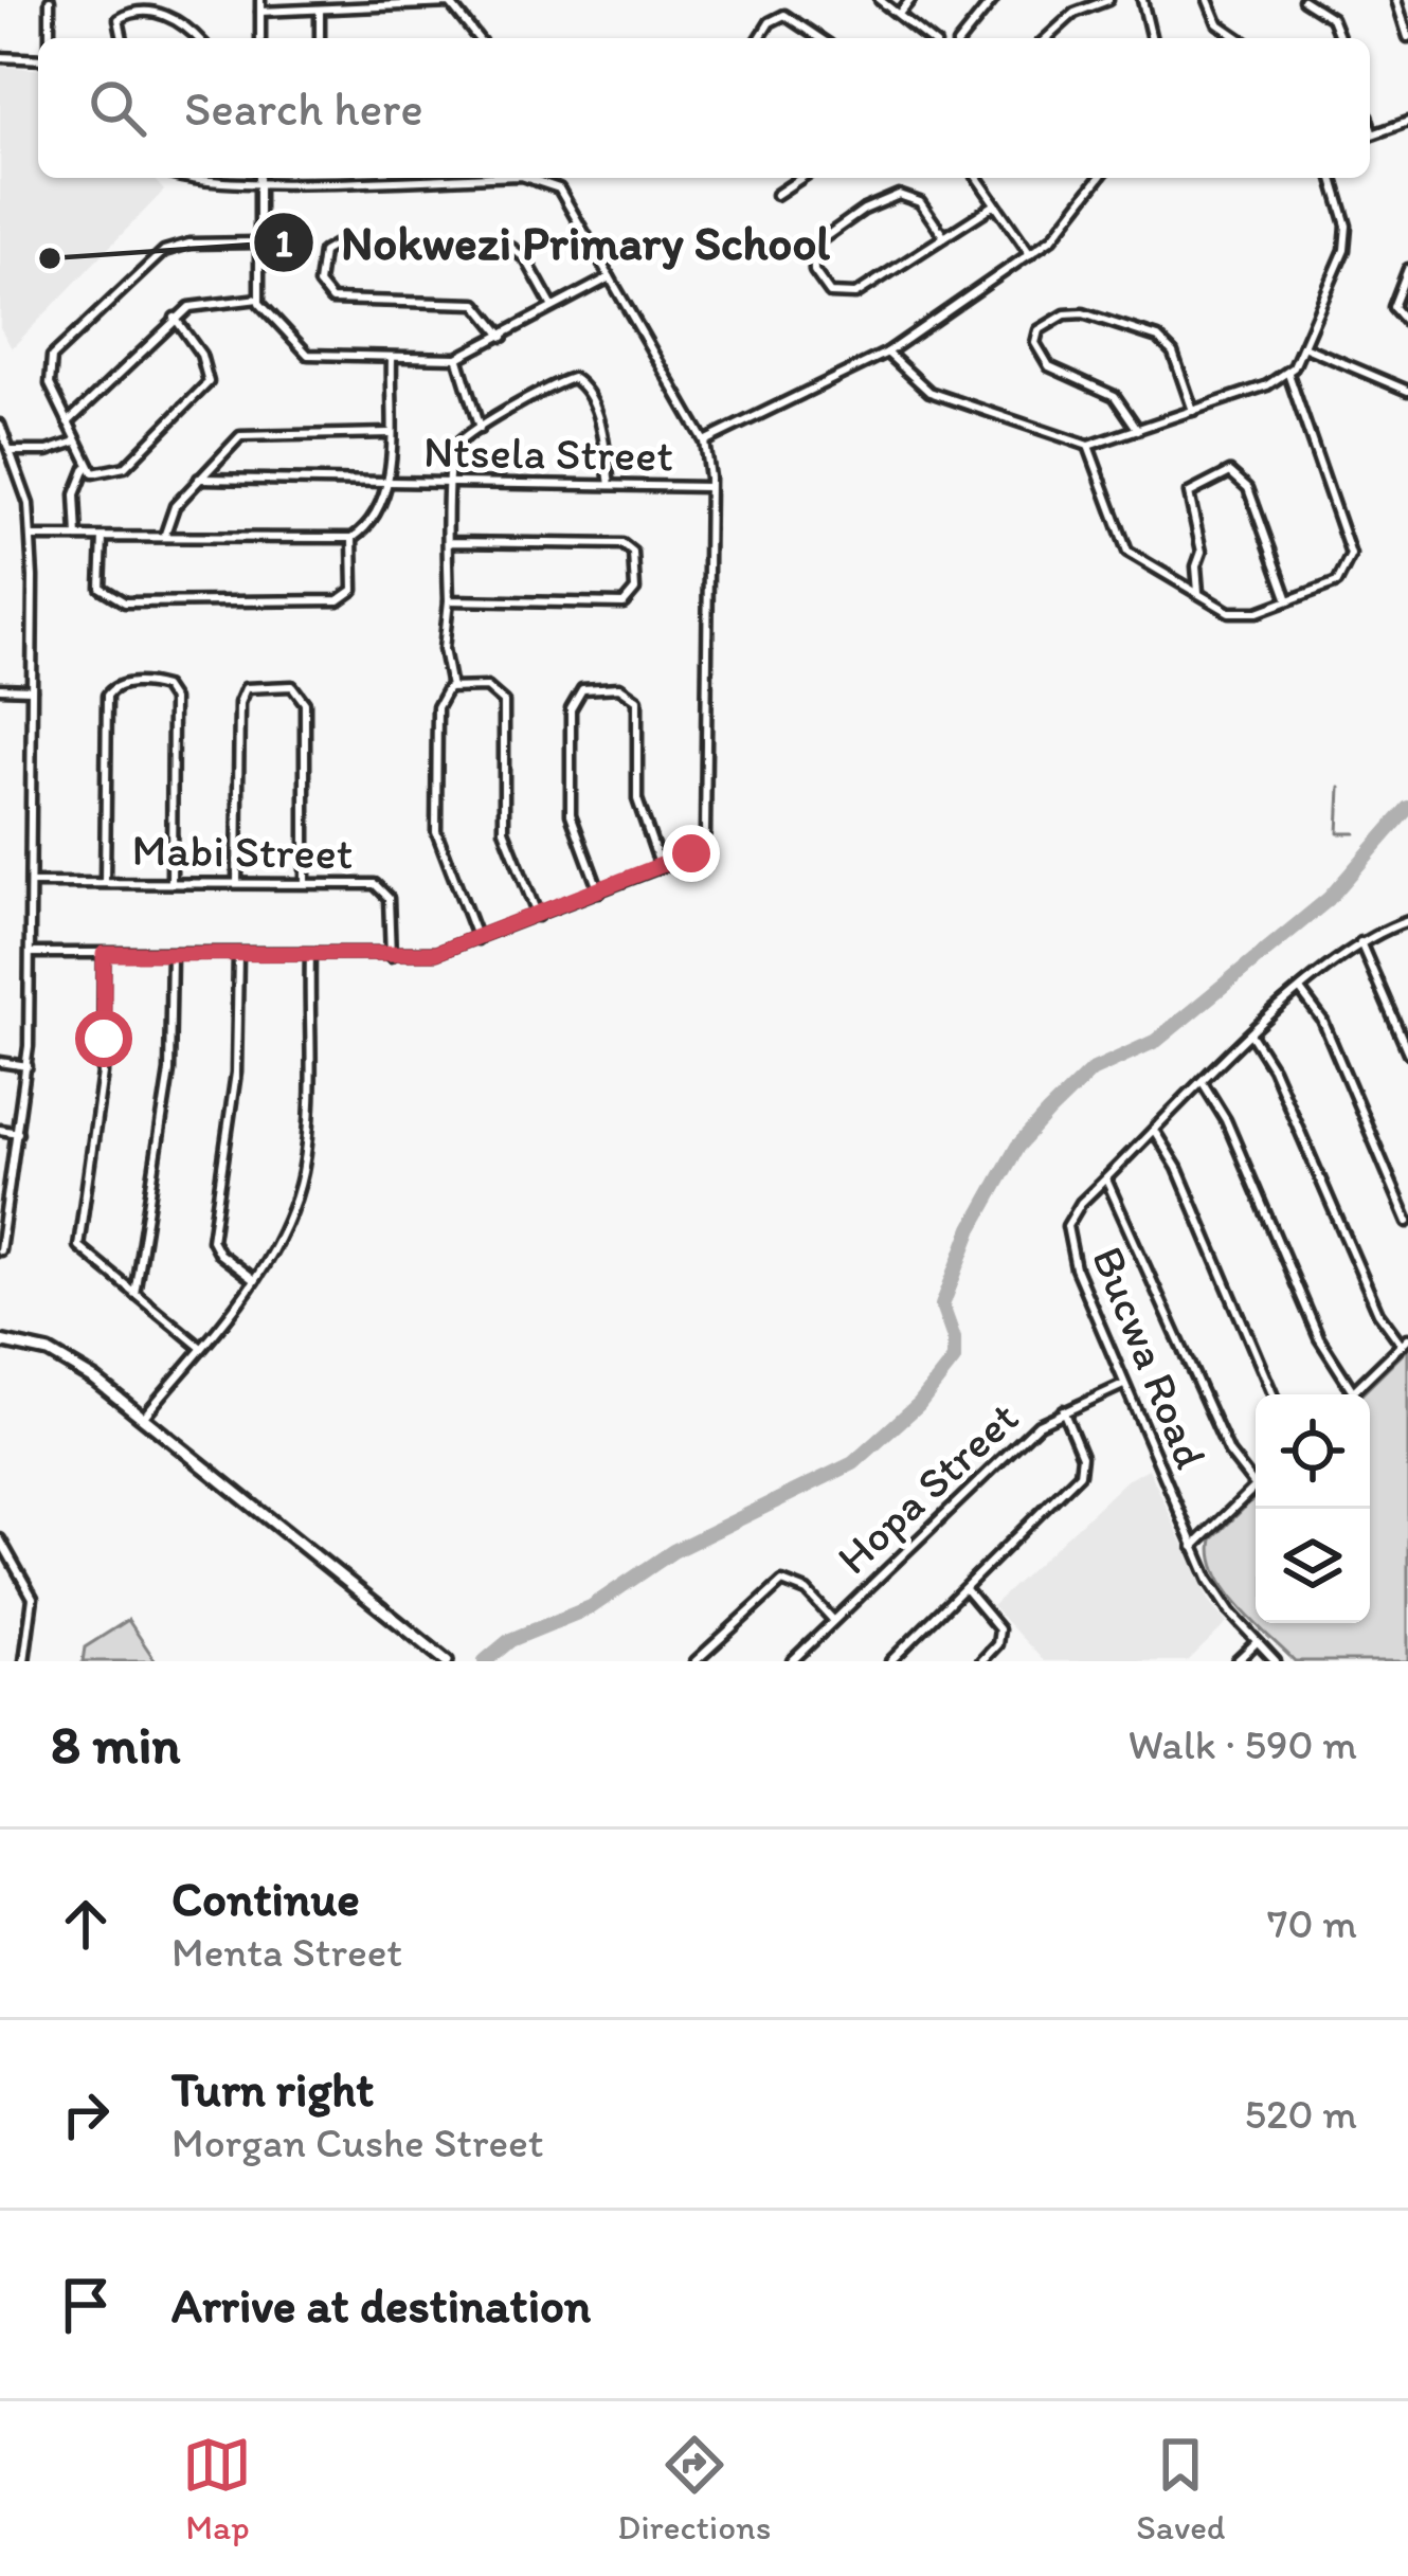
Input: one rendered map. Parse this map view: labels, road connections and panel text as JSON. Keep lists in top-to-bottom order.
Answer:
{
  "streets": {
    "street": [
      "Ntsela Street",
      "Mabi Street",
      "Bucwa Road",
      "Hopa Street"
    ]
  },
  "crossings": [
    ["Bucwa Road", "Hopa Street"]
  ],
  "places": ["Nokwezi Primary School"],
  "page": {
    "search": "Search here",
    "heading": ["8 min", "Walk · 590 m"],
    "list": [
      ["Continue", "Menta Street", "70 m"],
      ["Turn right", "Morgan Cushe Street", "520 m"],
      "Arrive at destination"
    ],
    "nav": ["Map", "Directions", "Saved"]
  }
}
